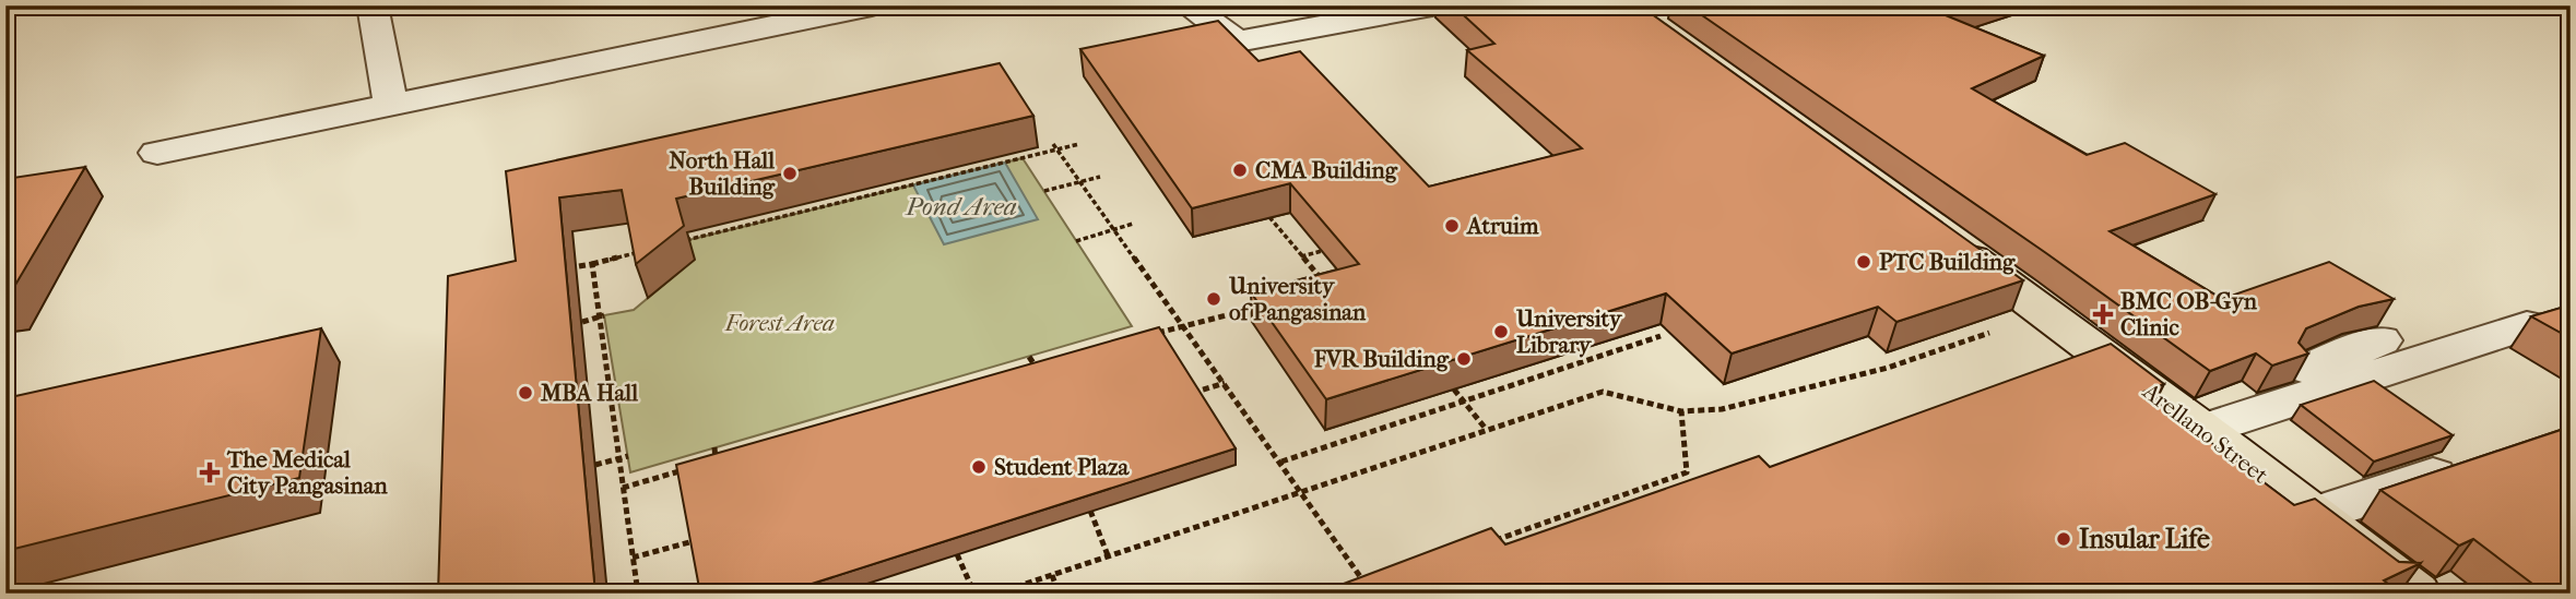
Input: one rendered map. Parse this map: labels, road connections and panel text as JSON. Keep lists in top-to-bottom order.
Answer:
{
  "streets": {
    "highway": ["Arellano Street"]
  },
  "water": ["Pond Area"],
  "parks": ["Forest Area"],
  "places": {
    "other": [
      "CMA Building",
      "North Hall Building",
      "Atruim",
      "PTC Building",
      "University of Pangasinan",
      "University Library",
      "FVR Building",
      "MBA Hall",
      "Student Plaza",
      "Insular Life"
    ],
    "health": ["BMC OB-Gyn Clinic", "The Medical City Pangasinan"]
  }
}
